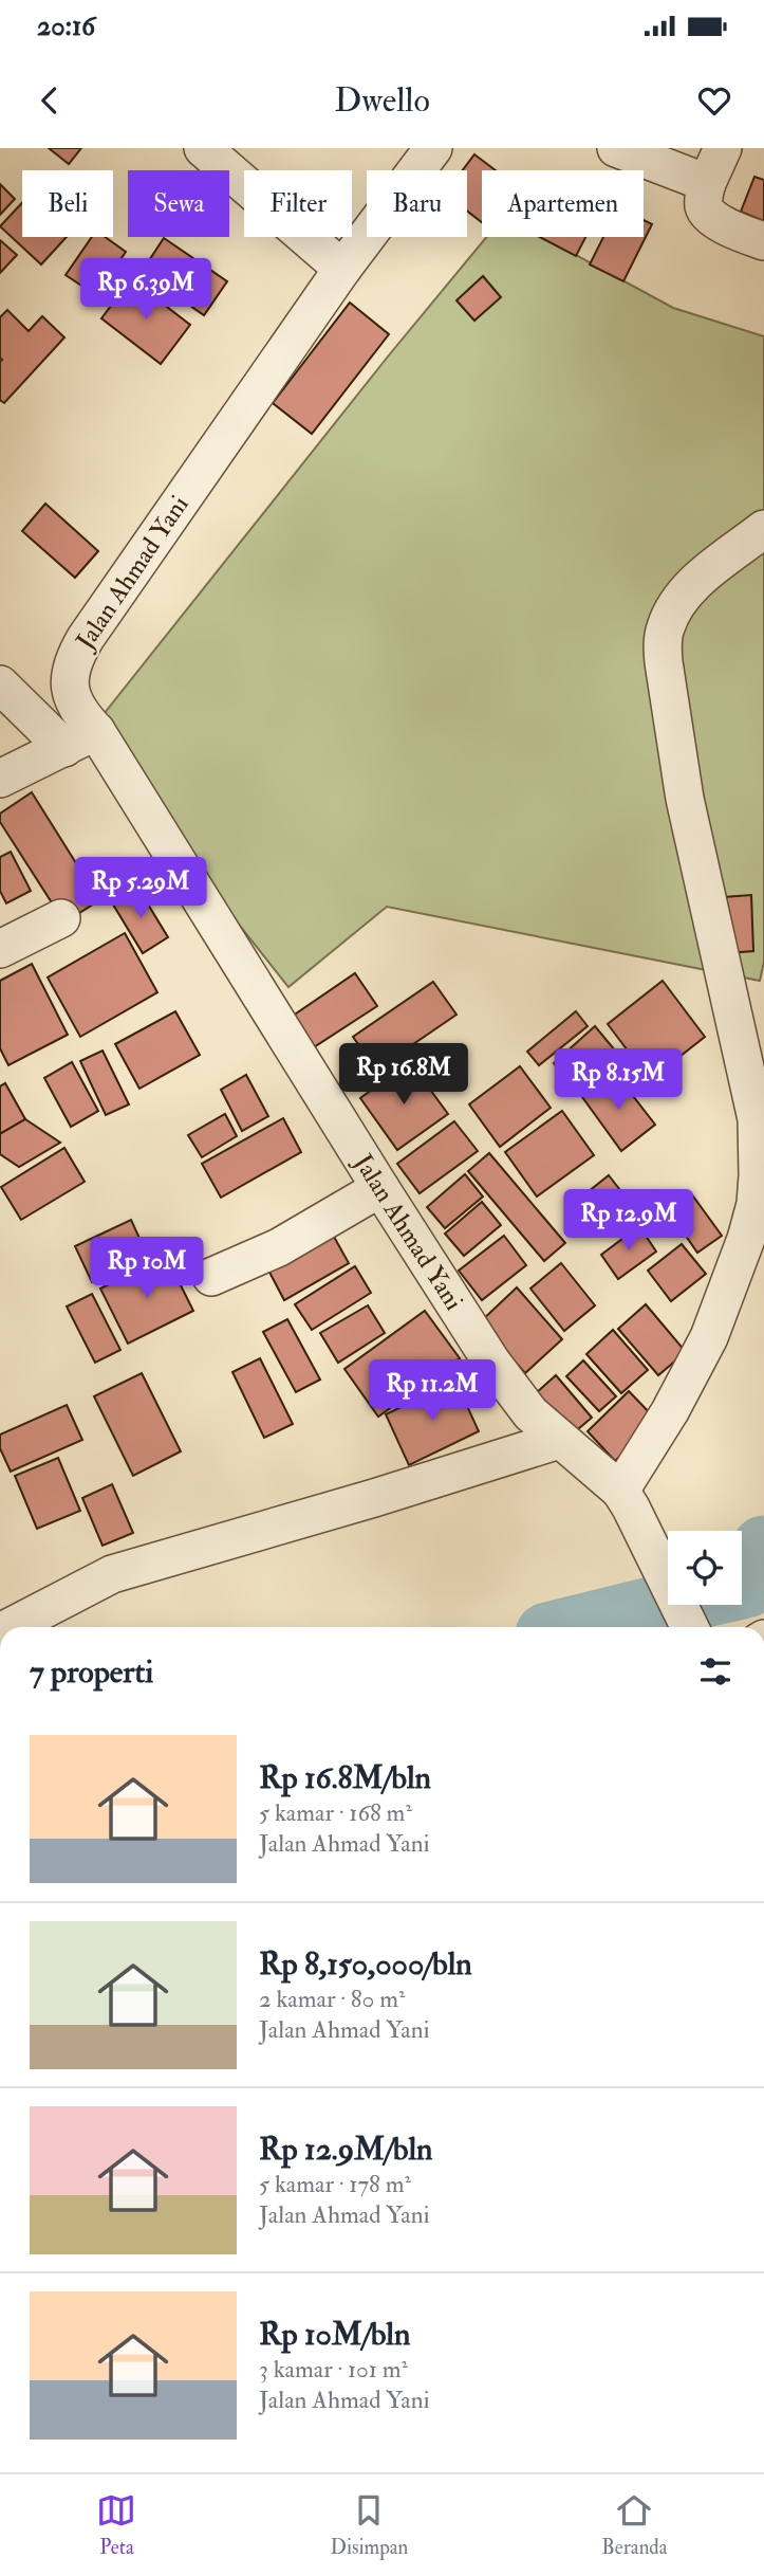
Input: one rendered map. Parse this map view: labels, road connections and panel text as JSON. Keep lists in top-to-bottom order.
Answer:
{
  "streets": {
    "street": ["Jalan Ahmad Yani"]
  },
  "page": {
    "status": "20:16",
    "header": "Dwello",
    "chip": [
      "Beli",
      "Sewa",
      "Filter",
      "Baru",
      "Apartemen"
    ],
    "price": [
      "Rp 6.39M",
      "Rp 5.29M",
      "Rp 16.8M",
      "Rp 8.15M",
      "Rp 12.9M",
      "Rp 10M",
      "Rp 11.2M"
    ],
    "heading": "7 properti",
    "list": [
      {
        "name": "Rp 16.8M/bln",
        "note": "5 kamar · 168 m² · Jalan Ahmad Yani"
      },
      {
        "name": "Rp 8,150,000/bln",
        "note": "2 kamar · 80 m² · Jalan Ahmad Yani"
      },
      {
        "name": "Rp 12.9M/bln",
        "note": "5 kamar · 178 m² · Jalan Ahmad Yani"
      },
      {
        "name": "Rp 10M/bln",
        "note": "3 kamar · 101 m² · Jalan Ahmad Yani"
      }
    ],
    "tabs": ["Peta", "Disimpan", "Beranda"]
  }
}
